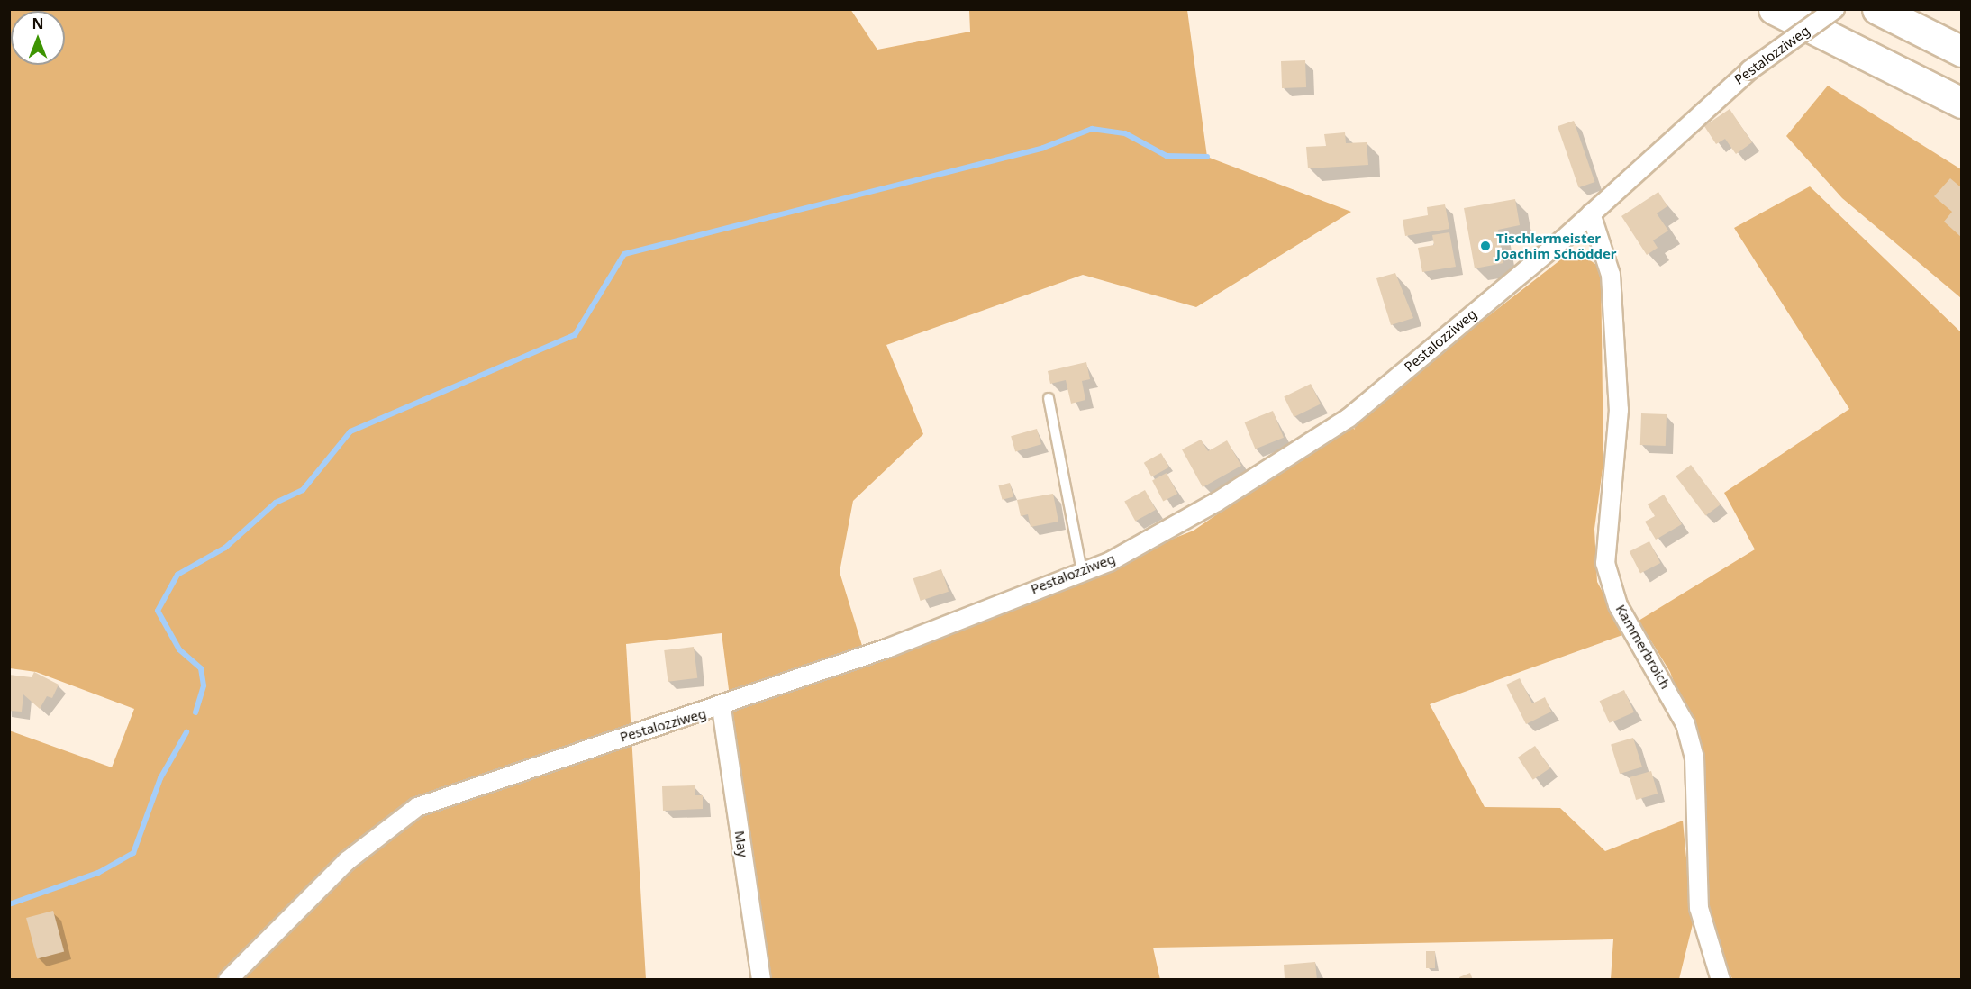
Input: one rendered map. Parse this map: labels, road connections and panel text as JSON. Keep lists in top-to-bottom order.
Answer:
{
  "streets": {
    "street": ["Pestalozziweg", "Kammerbroich", "May"]
  },
  "crossings": [
    ["Pestalozziweg", "Kammerbroich"],
    ["Pestalozziweg", "May"]
  ],
  "places": ["Tischlermeister Joachim Schödder"],
  "north": "top"
}
